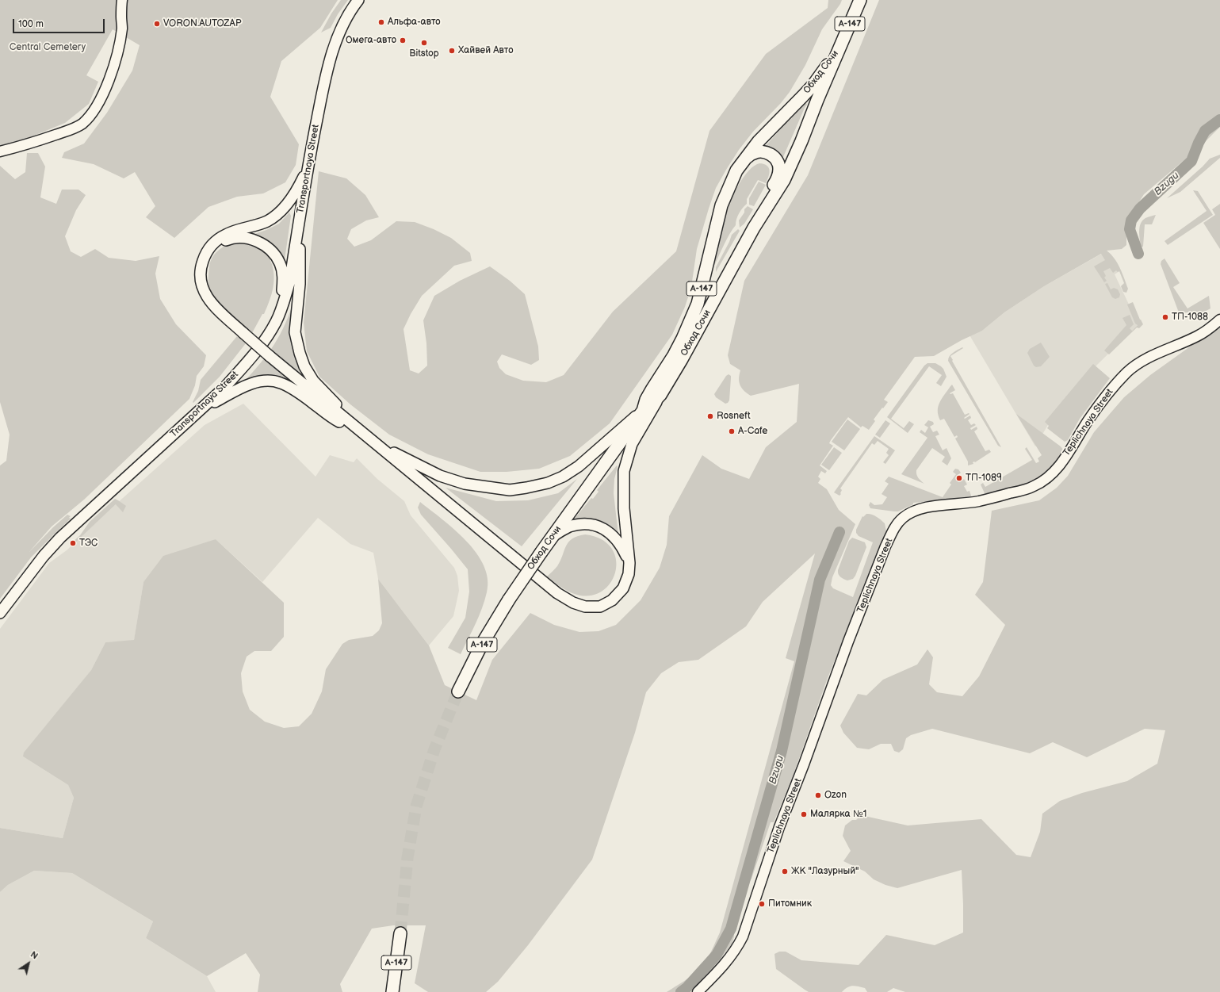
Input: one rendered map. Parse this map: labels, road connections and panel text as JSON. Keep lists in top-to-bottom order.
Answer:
{
  "streets": {
    "highway": ["А-147", "Обход Сочи"],
    "main road": ["Transportnaya Street"],
    "street": ["Teplichnaya Street"]
  },
  "crossings": [
    ["А-147", "Обход Сочи"]
  ],
  "water": ["Bzugu"],
  "parks": ["Central Cemetery"],
  "places": [
    "Альфа-авто",
    "VORON.AUTOZAP",
    "Омега-авто",
    "Bitstop",
    "Хайвей Авто",
    "ТП-1088",
    "Rosneft",
    "A-Cafe",
    "ТП-1089",
    "ТЭС",
    "Ozon",
    "Малярка №1",
    "ЖК \"Лазурный\"",
    "Питомник"
  ],
  "scale_bar": "100 m",
  "north": "top right"
}
